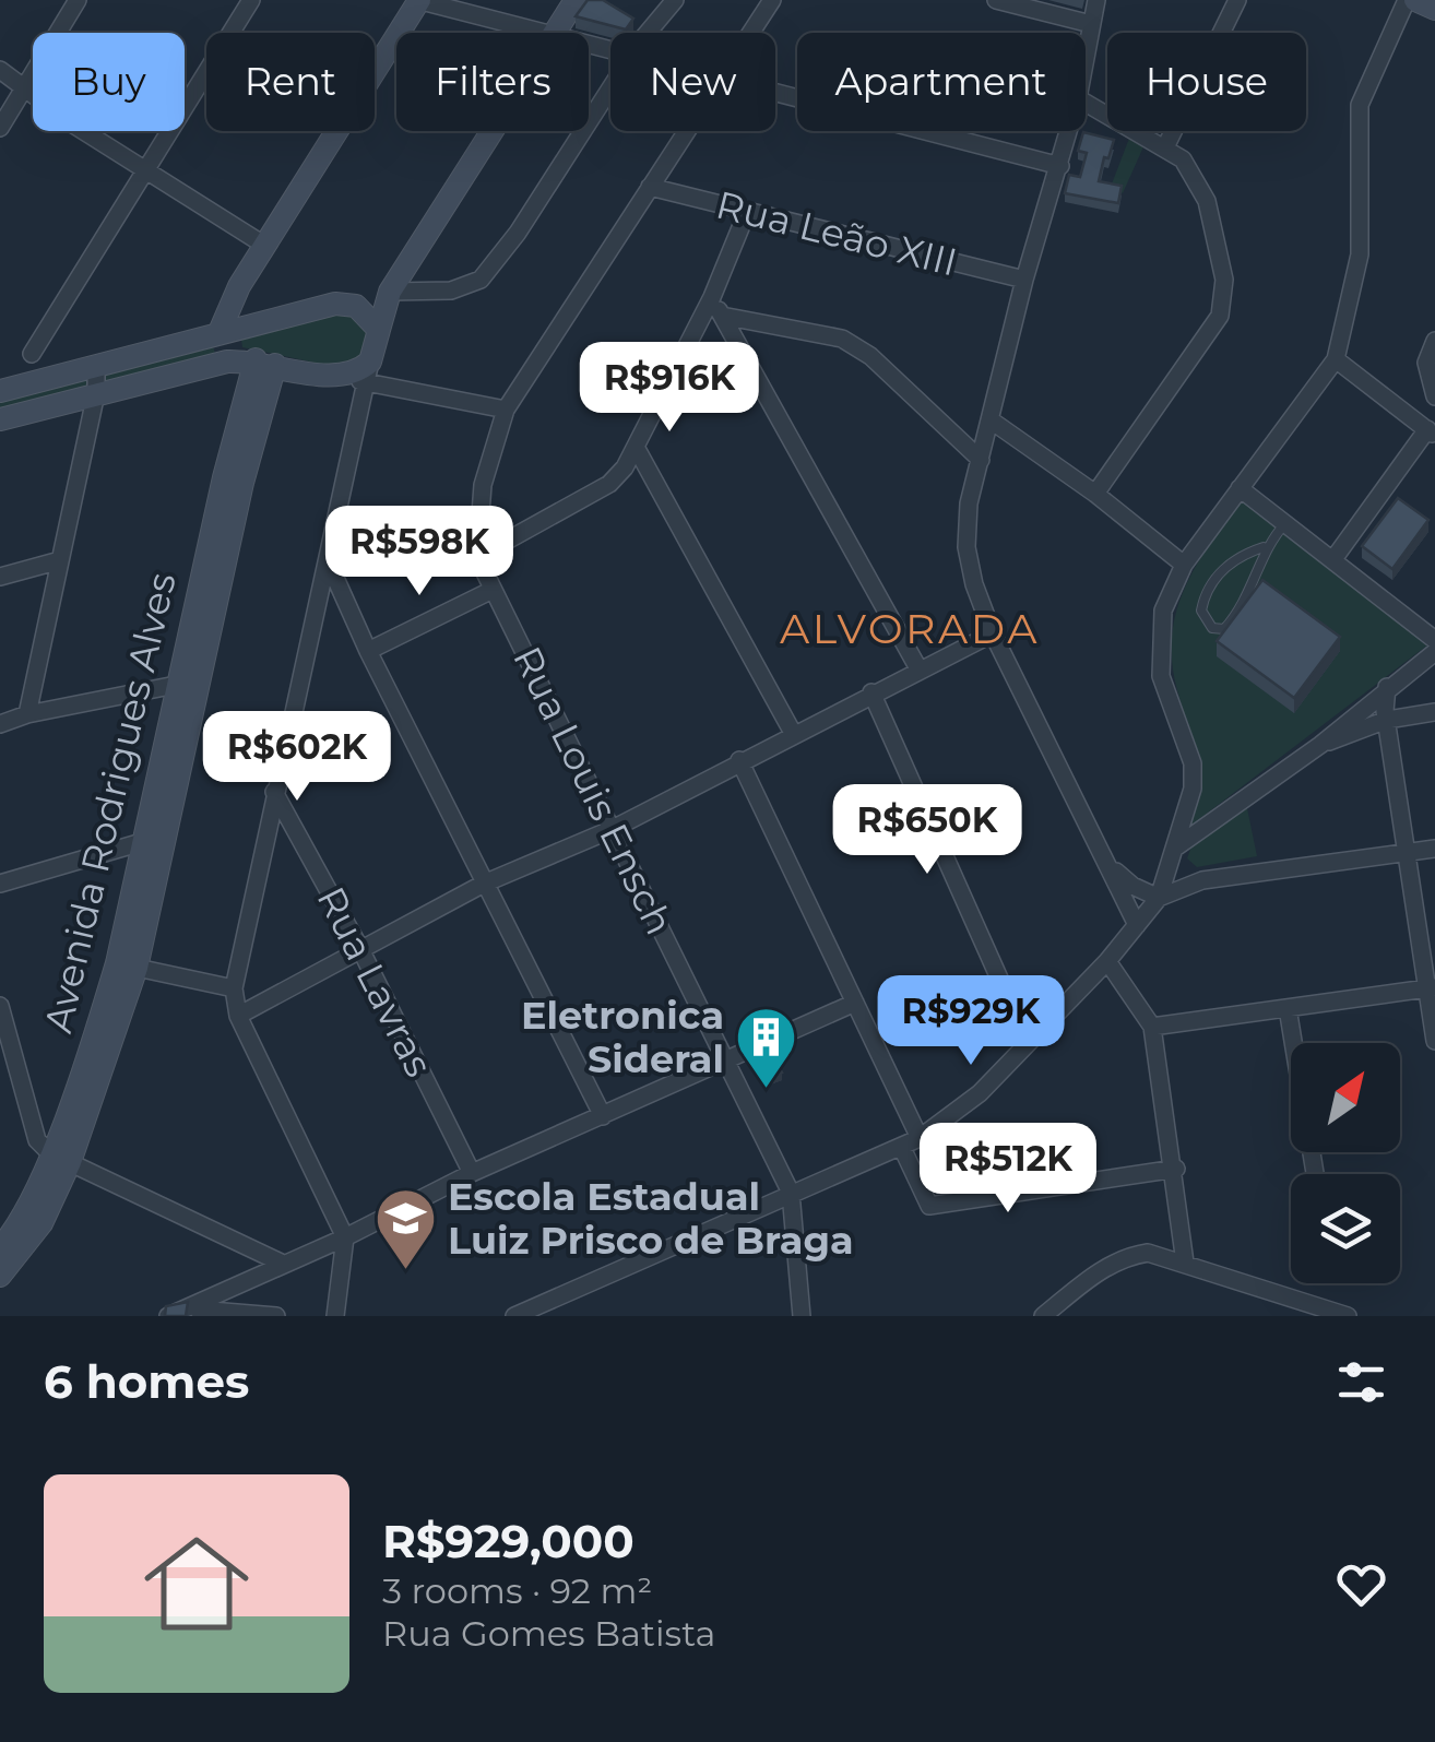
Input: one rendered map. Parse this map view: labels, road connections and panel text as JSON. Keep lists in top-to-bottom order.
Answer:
{
  "streets": {
    "street": [
      "Rua Leão XIII",
      "Rua Louis Ensch",
      "Avenida Rodrigues Alves",
      "Rua Lavras"
    ]
  },
  "crossings": [
    ["Rua Leão XIII", "Rua Louis Ensch"]
  ],
  "districts": ["ALVORADA"],
  "places": {
    "building": ["Eletronica Sideral"],
    "school or university": ["Escola Estadual Luiz Prisco de Braga"]
  },
  "north": "top right",
  "page": {
    "chip": [
      "Buy",
      "Rent",
      "Filters",
      "New",
      "Apartment",
      "House"
    ],
    "price": [
      "R$916K",
      "R$598K",
      "R$602K",
      "R$650K",
      "R$929K",
      "R$512K"
    ],
    "heading": "6 homes",
    "list": [
      {
        "name": "R$929,000",
        "note": "3 rooms · 92 m² · Rua Gomes Batista"
      }
    ]
  }
}
